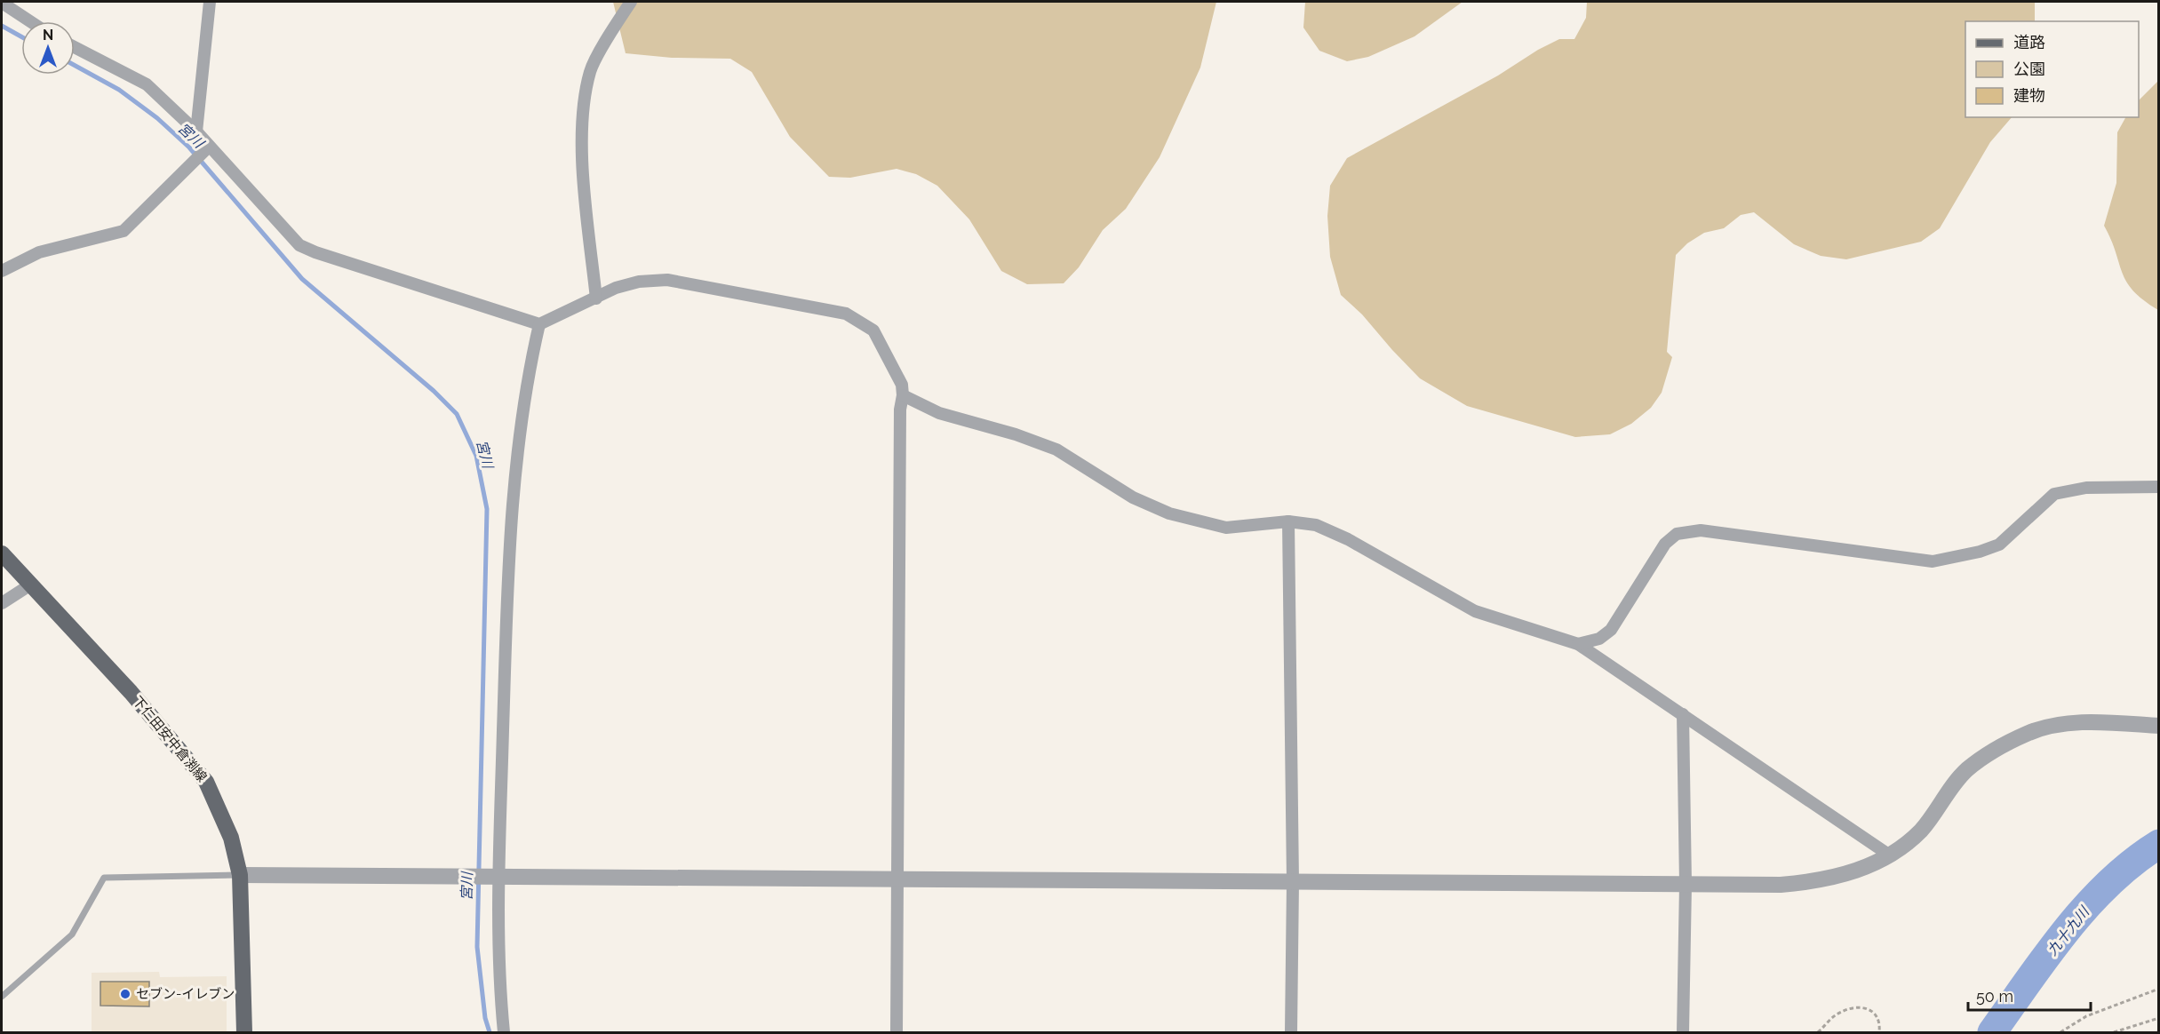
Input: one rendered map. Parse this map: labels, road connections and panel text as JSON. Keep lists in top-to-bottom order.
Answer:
{
  "streets": {
    "main road": ["下仁田安中倉渕線"]
  },
  "water": ["宮川", "九十九川"],
  "places": ["セブン-イレブン"],
  "legend": ["道路", "公園", "建物"],
  "scale_bar": "50 m",
  "north": "top"
}
